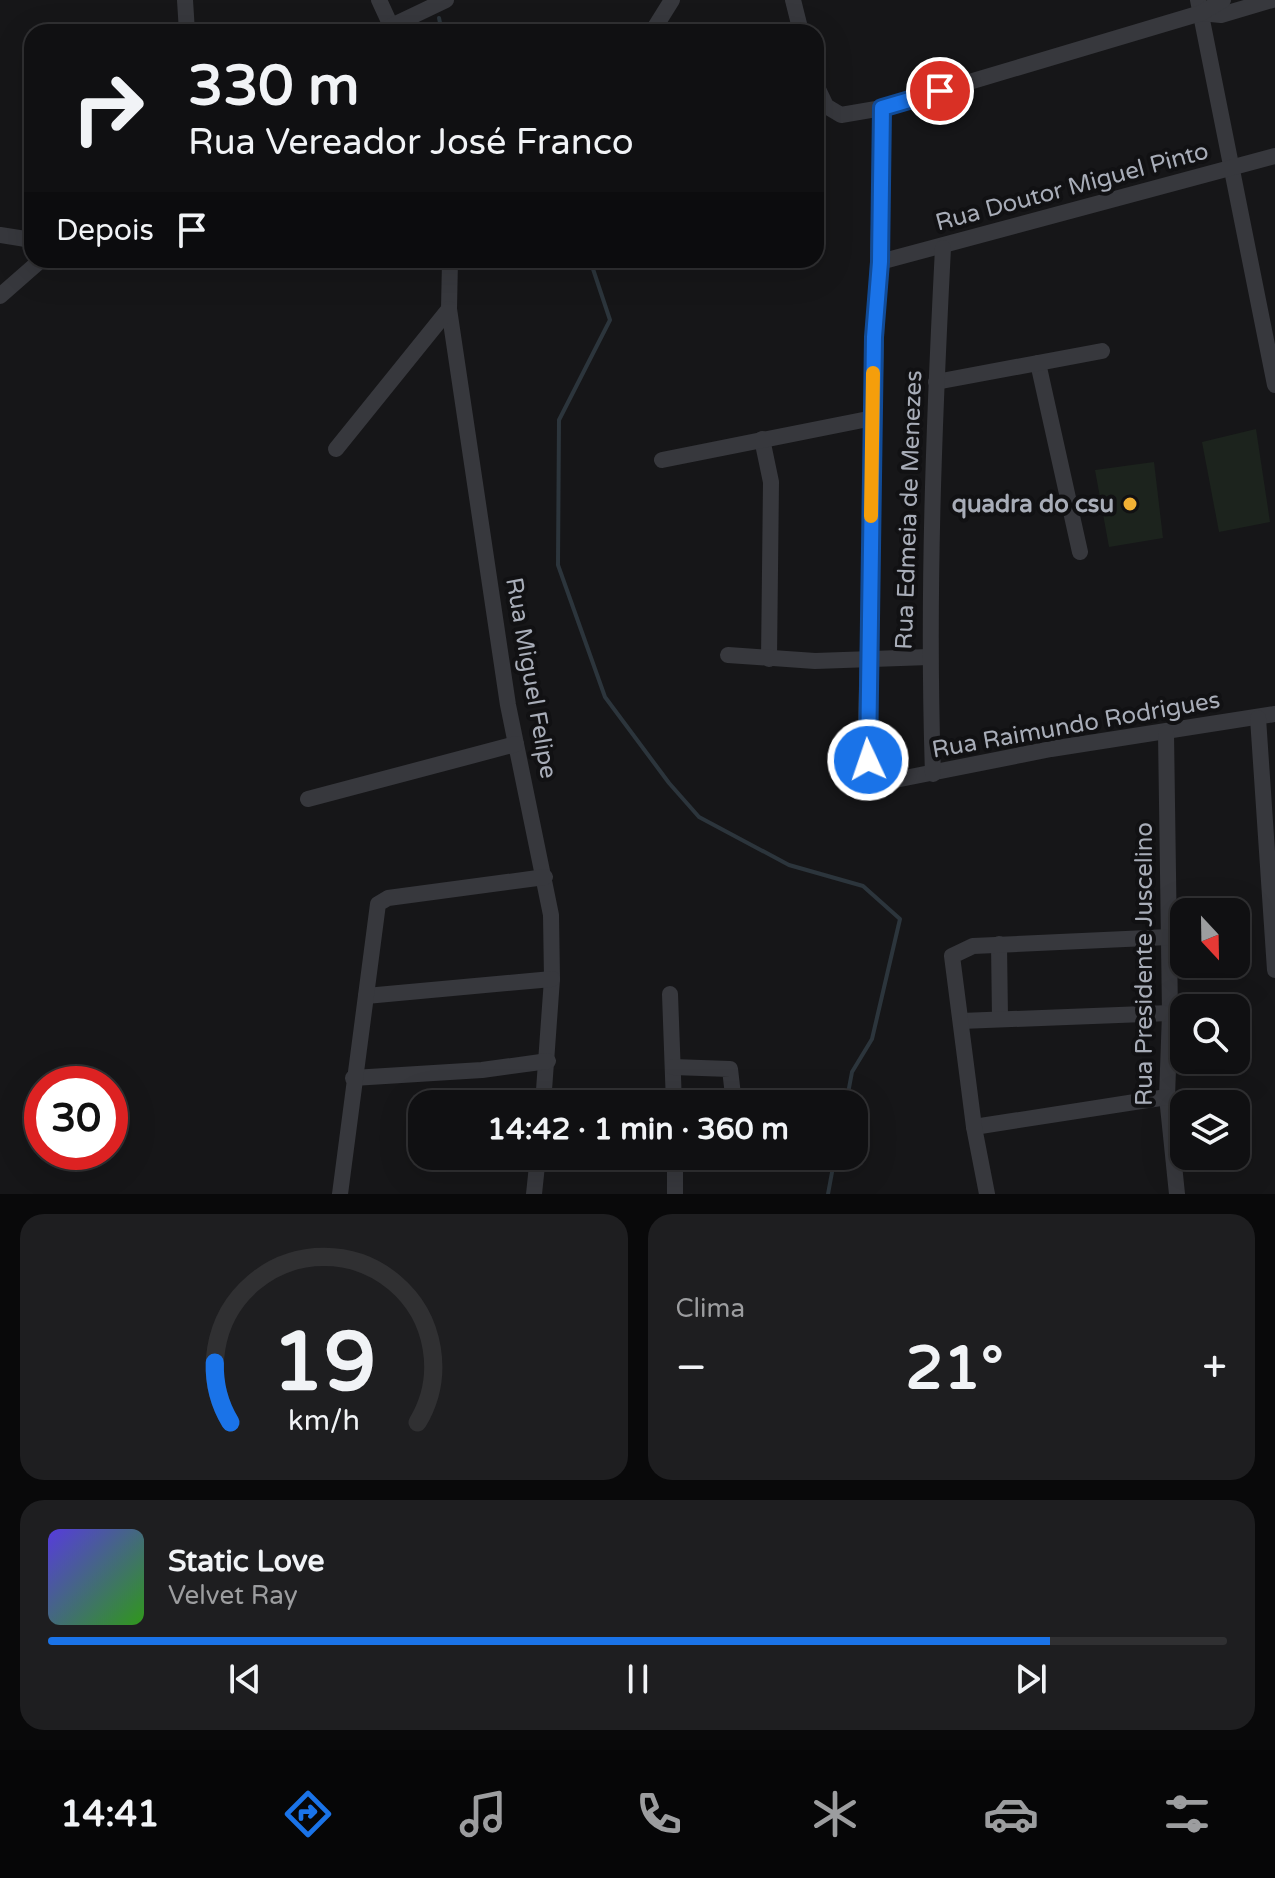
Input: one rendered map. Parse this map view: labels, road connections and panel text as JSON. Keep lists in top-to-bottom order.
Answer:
{
  "streets": {
    "street": [
      "Rua Doutor Miguel Pinto",
      "Rua Edmeia de Menezes",
      "Rua Miguel Felipe",
      "Rua Raimundo Rodrigues",
      "Rua Presidente Juscelino"
    ]
  },
  "crossings": [
    ["Rua Doutor Miguel Pinto", "Rua Edmeia de Menezes"],
    ["Rua Edmeia de Menezes", "Rua Raimundo Rodrigues"],
    ["Rua Raimundo Rodrigues", "Rua Presidente Juscelino"]
  ],
  "places": ["quadra do csu"],
  "north": "bottom",
  "page": {
    "turn": ["330 m", "Rua Vereador José Franco"],
    "then": "Depois",
    "limit": "30",
    "trip": "14:42 · 1 min · 360 m",
    "tile": "Clima",
    "heat": ["−", "21°", "+"],
    "song": ["Static Love", "Velvet Ray"],
    "tabs": "14:41",
    "gauge": ["19", "km/h"]
  }
}
